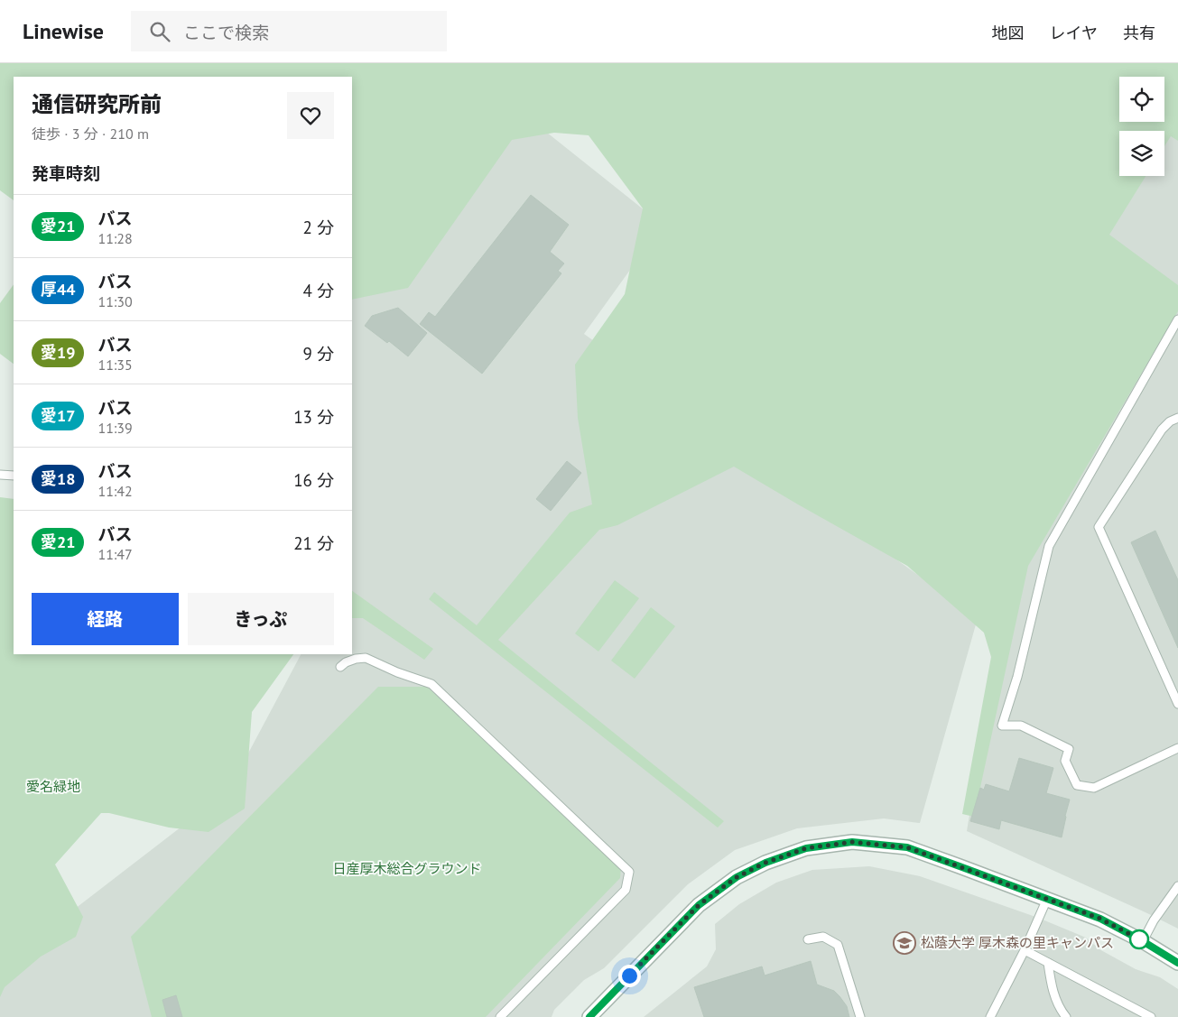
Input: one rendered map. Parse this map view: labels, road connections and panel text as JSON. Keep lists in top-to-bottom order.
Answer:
{
  "parks": ["愛名緑地", "日産厚木総合グラウンド"],
  "places": {
    "school or university": ["松蔭大学 厚木森の里キャンパス"]
  },
  "lines": ["bus line 愛21"],
  "page": {
    "header": "Linewise",
    "search": "ここで検索",
    "nav": ["地図", "レイヤ", "共有"],
    "heading": [
      ["通信研究所前", "徒歩 · 3 分 · 210 m"],
      "発車時刻"
    ],
    "list": [
      {
        "mark": "愛21",
        "name": "バス",
        "note": "11:28",
        "value": "2 分"
      },
      {
        "mark": "厚44",
        "name": "バス",
        "note": "11:30",
        "value": "4 分"
      },
      {
        "mark": "愛19",
        "name": "バス",
        "note": "11:35",
        "value": "9 分"
      },
      {
        "mark": "愛17",
        "name": "バス",
        "note": "11:39",
        "value": "13 分"
      },
      {
        "mark": "愛18",
        "name": "バス",
        "note": "11:42",
        "value": "16 分"
      },
      {
        "mark": "愛21",
        "name": "バス",
        "note": "11:47",
        "value": "21 分"
      }
    ],
    "buttons": ["経路", "きっぷ"]
  }
}
